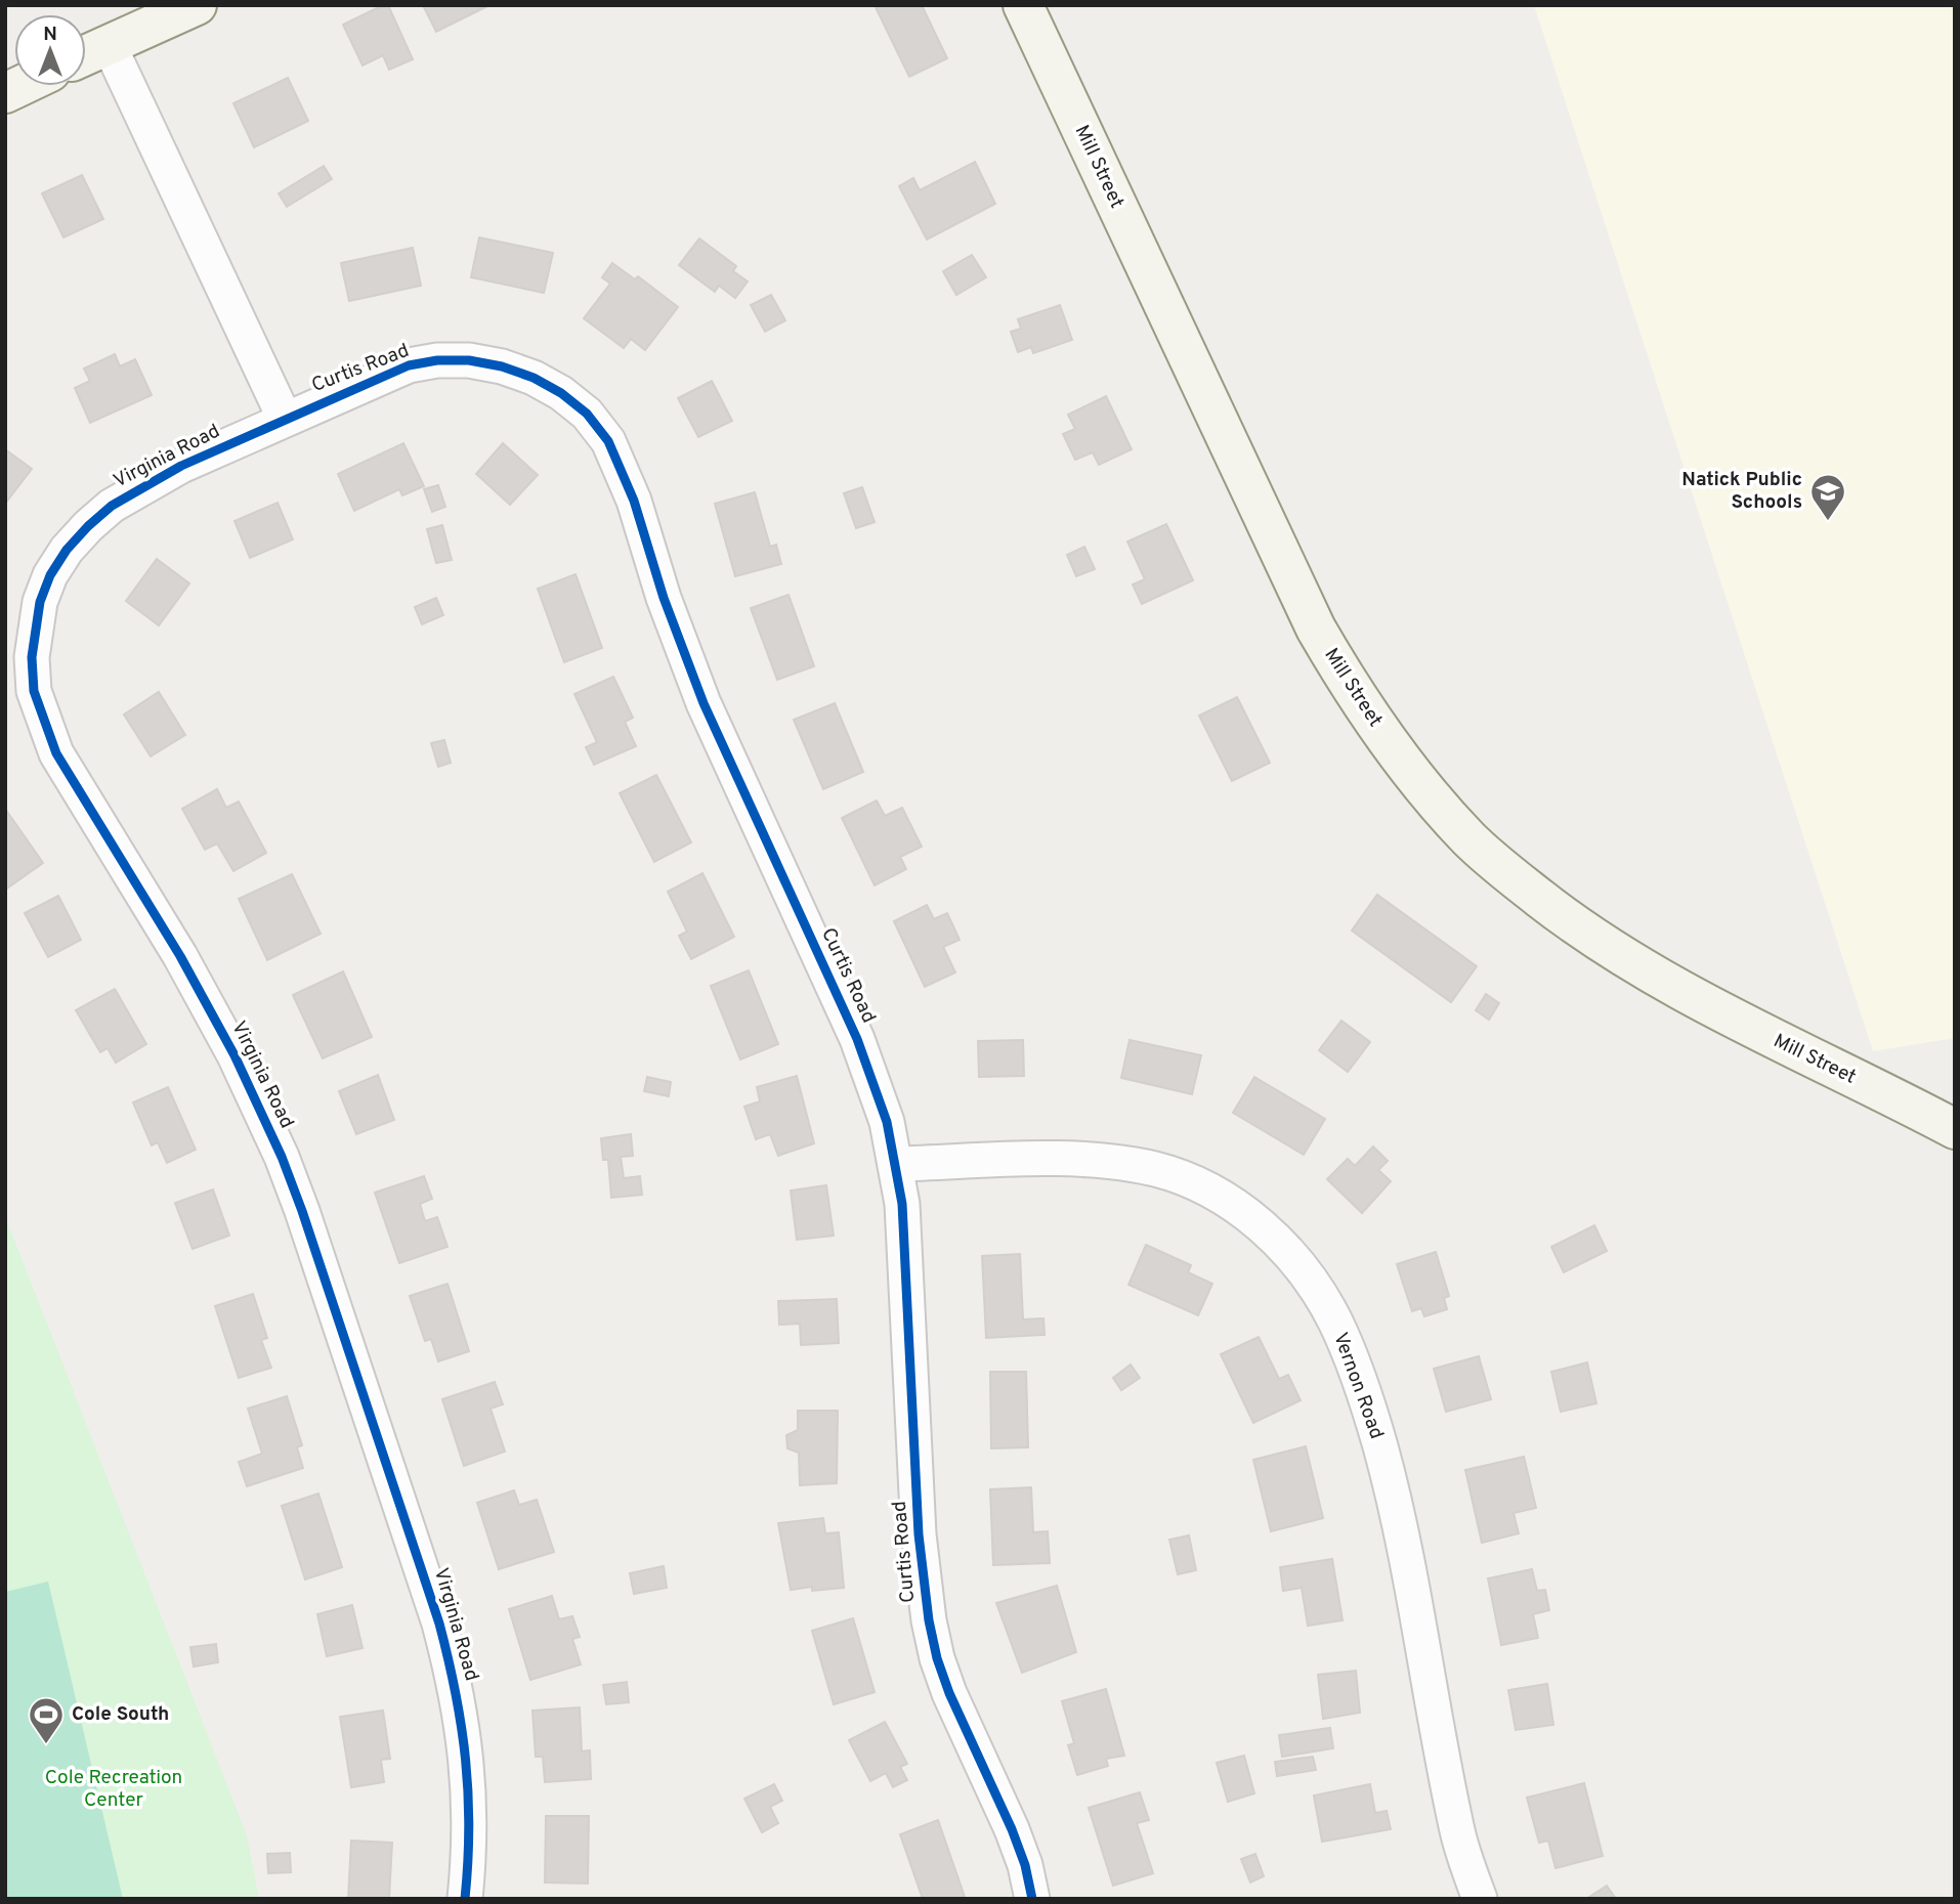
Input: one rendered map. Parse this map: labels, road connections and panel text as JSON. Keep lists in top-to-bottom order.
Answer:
{
  "streets": {
    "street": [
      "Mill Street",
      "Curtis Road",
      "Virginia Road",
      "Vernon Road"
    ]
  },
  "crossings": [
    ["Curtis Road", "Virginia Road"],
    ["Curtis Road", "Vernon Road"]
  ],
  "parks": ["Cole Recreation Center"],
  "places": {
    "school or university": ["Natick Public Schools"],
    "sports": ["Cole South"]
  },
  "north": "top"
}
